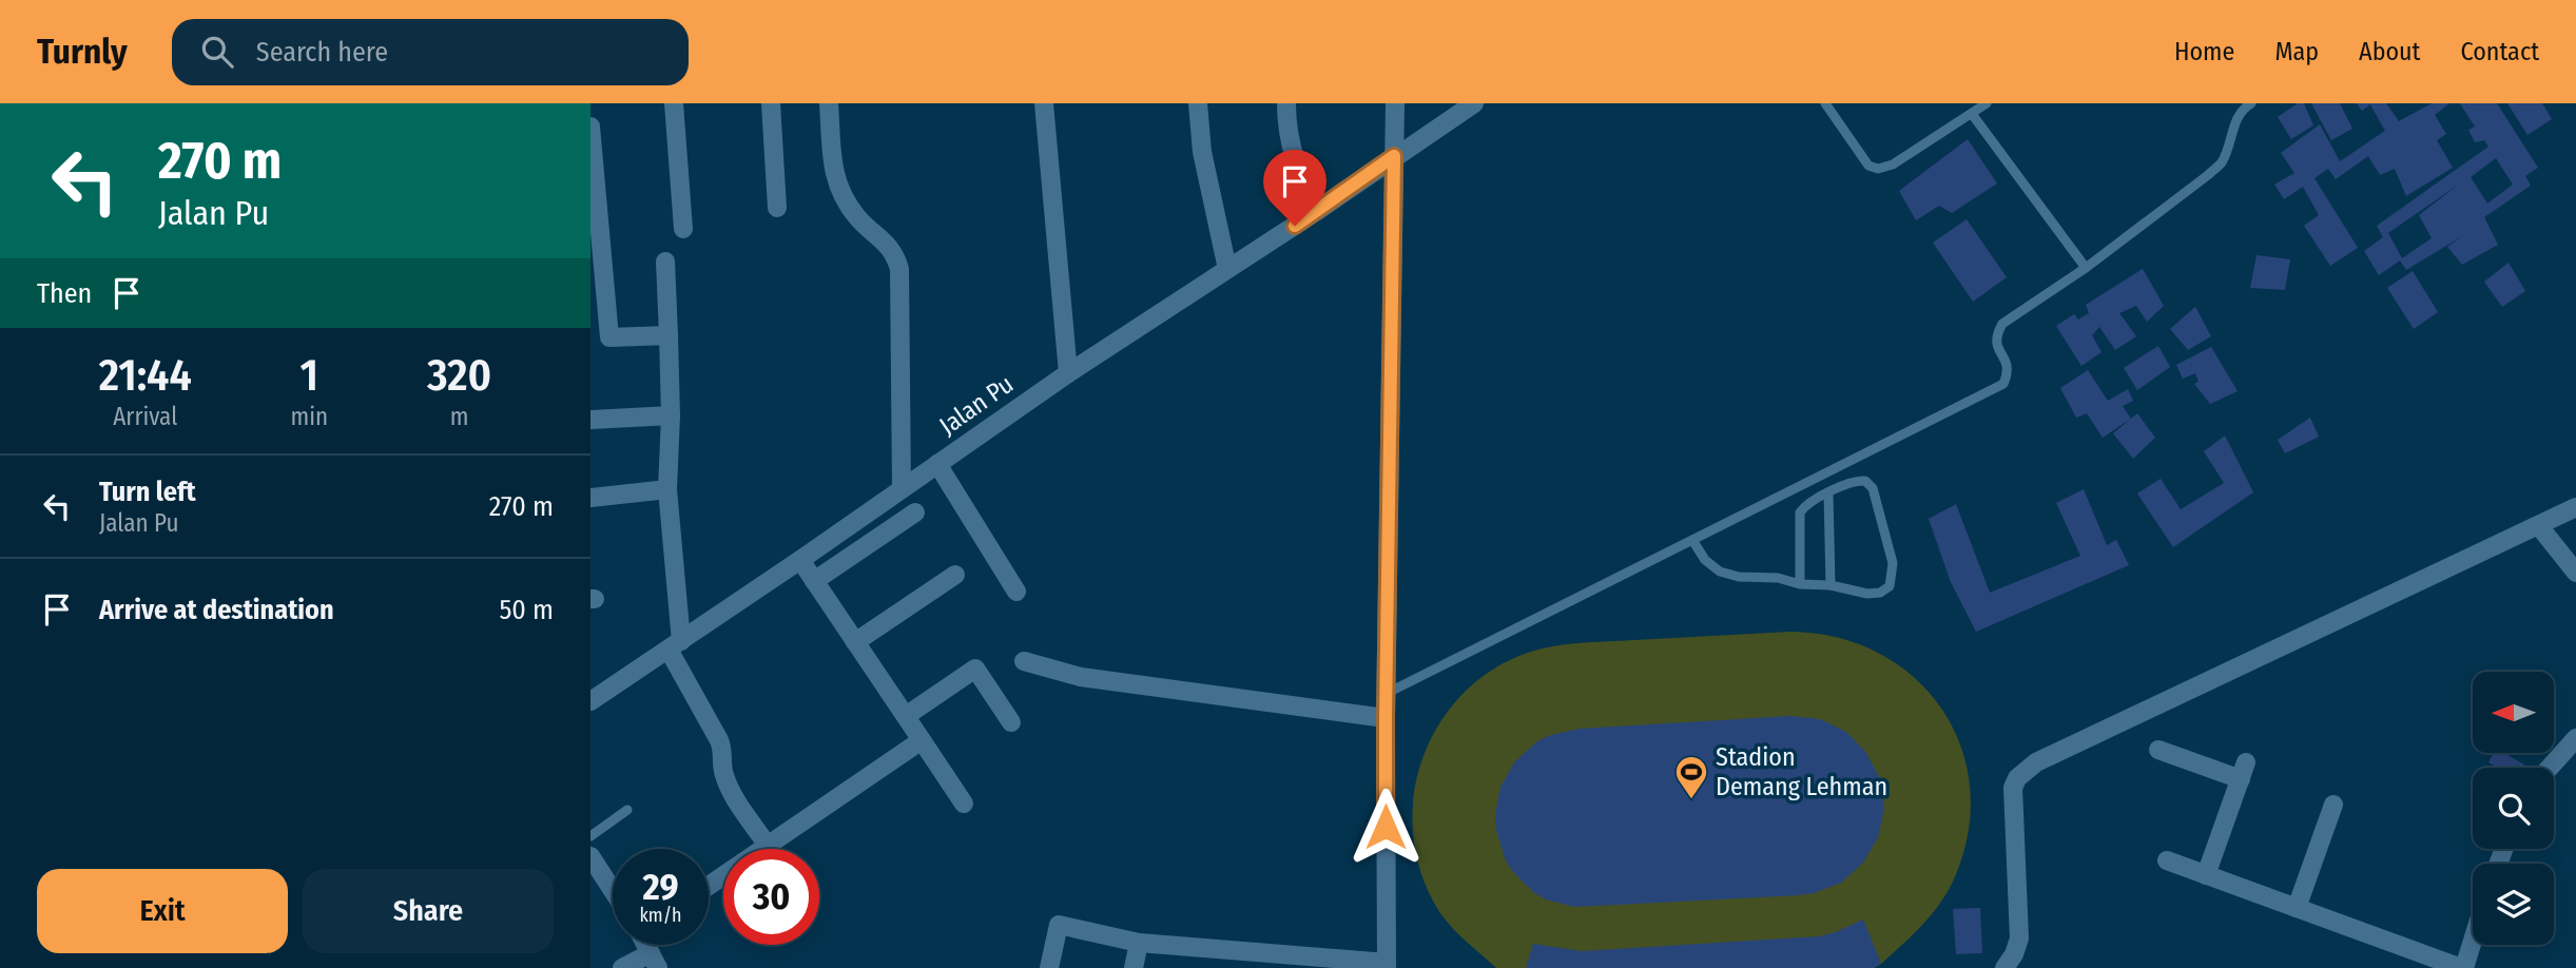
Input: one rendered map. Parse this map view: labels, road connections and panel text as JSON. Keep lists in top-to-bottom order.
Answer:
{
  "streets": {
    "street": ["Jalan Pu"]
  },
  "places": {
    "sports": ["Stadion Demang Lehman"]
  },
  "north": "left",
  "page": {
    "header": "Turnly",
    "search": "Search here",
    "nav": [
      "Home",
      "Map",
      "About",
      "Contact"
    ],
    "turn": ["270 m", "Jalan Pu"],
    "then": "Then",
    "eta": [
      "21:44",
      "Arrival",
      "1",
      "min",
      "320",
      "m"
    ],
    "list": [
      {
        "name": "Turn left",
        "note": "Jalan Pu",
        "value": "270 m"
      },
      {
        "name": "Arrive at destination",
        "value": "50 m"
      }
    ],
    "speed": "29 km/h",
    "limit": "30",
    "buttons": ["Exit", "Share"]
  }
}
